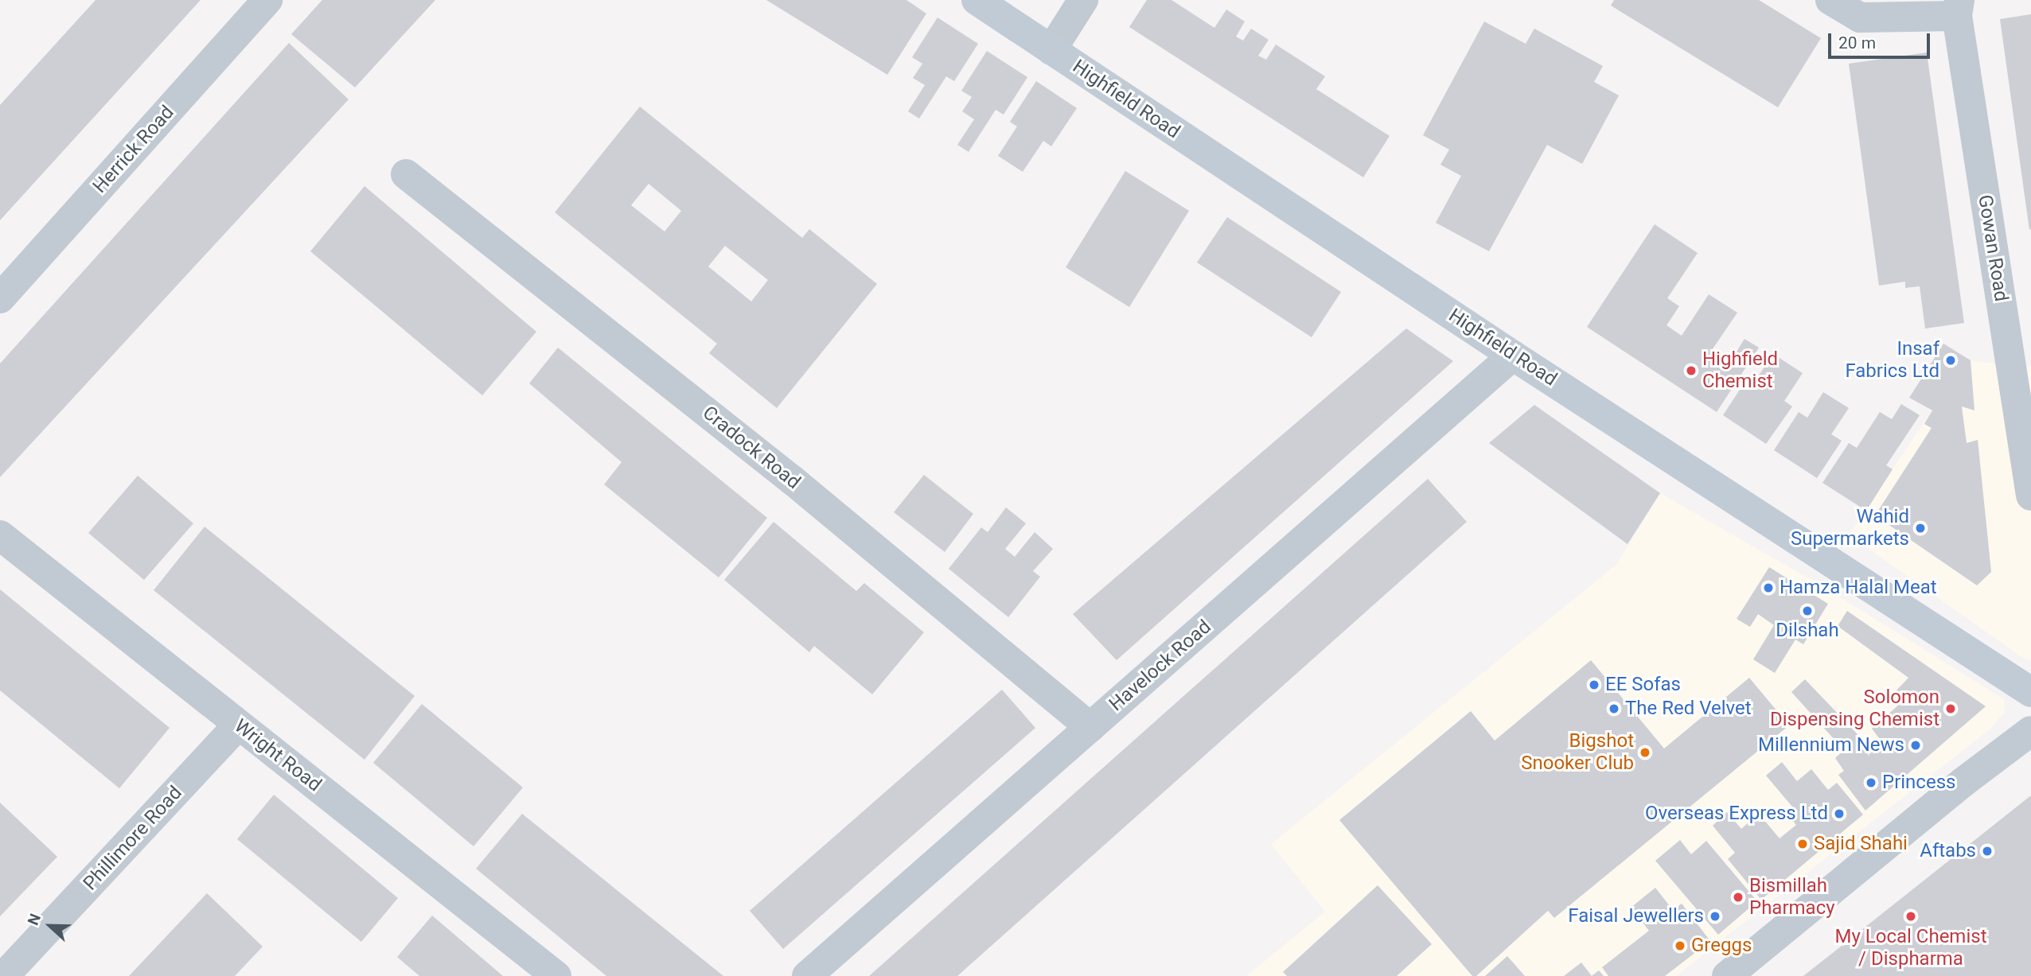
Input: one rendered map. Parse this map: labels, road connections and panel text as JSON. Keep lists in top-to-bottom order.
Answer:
{
  "streets": {
    "main road": ["Highfield Road"],
    "street": [
      "Herrick Road",
      "Gowan Road",
      "Cradock Road",
      "Havelock Road",
      "Wright Road",
      "Phillimore Road"
    ]
  },
  "crossings": [
    ["Highfield Road", "Havelock Road"],
    ["Cradock Road", "Havelock Road"],
    ["Wright Road", "Phillimore Road"]
  ],
  "places": [
    "Insaf Fabrics Ltd",
    "Highfield Chemist",
    "Wahid Supermarkets",
    "Hamza Halal Meat",
    "Dilshah",
    "EE Sofas",
    "The Red Velvet",
    "Solomon Dispensing Chemist",
    "Millennium News",
    "Bigshot Snooker Club",
    "Princess",
    "Overseas Express Ltd",
    "Sajid Shahi",
    "Aftabs",
    "Bismillah Pharmacy",
    "Faisal Jewellers",
    "My Local Chemist / Dispharma",
    "Greggs"
  ],
  "scale_bar": "20 m",
  "north": "left"
}
